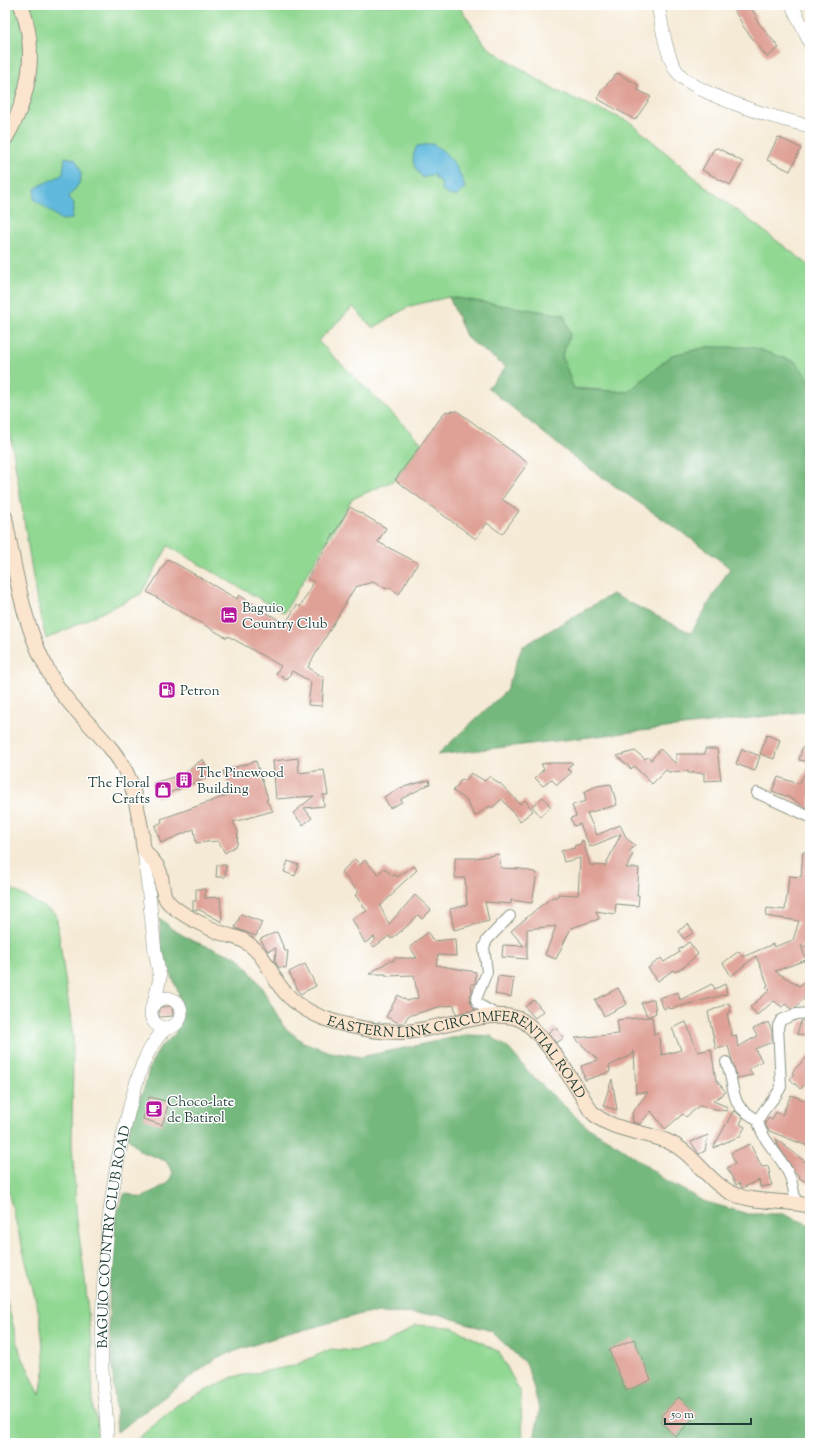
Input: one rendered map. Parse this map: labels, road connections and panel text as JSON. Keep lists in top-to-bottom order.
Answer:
{
  "streets": {
    "main road": ["EASTERN LINK CIRCUMFERENTIAL ROAD"],
    "street": ["BAGUIO COUNTRY CLUB ROAD"]
  },
  "places": {
    "hotel": ["Baguio Country Club"],
    "fuel station": ["Petron"],
    "building": ["The Pinewood Building"],
    "shop": ["The Floral Crafts"],
    "cafe": ["Choco-late de Batirol"]
  },
  "scale_bar": "50 m"
}
